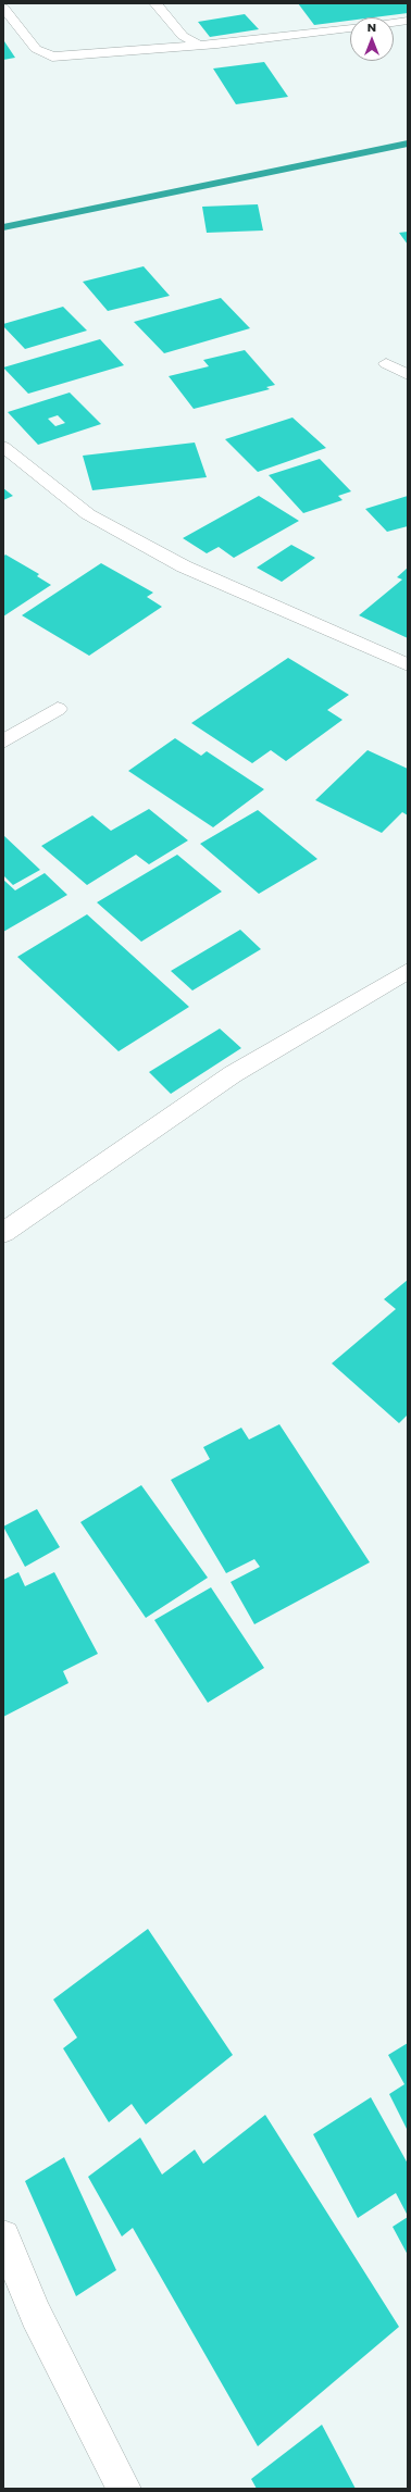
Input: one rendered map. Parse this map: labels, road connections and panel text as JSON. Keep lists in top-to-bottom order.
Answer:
{
  "north": "top"
}
